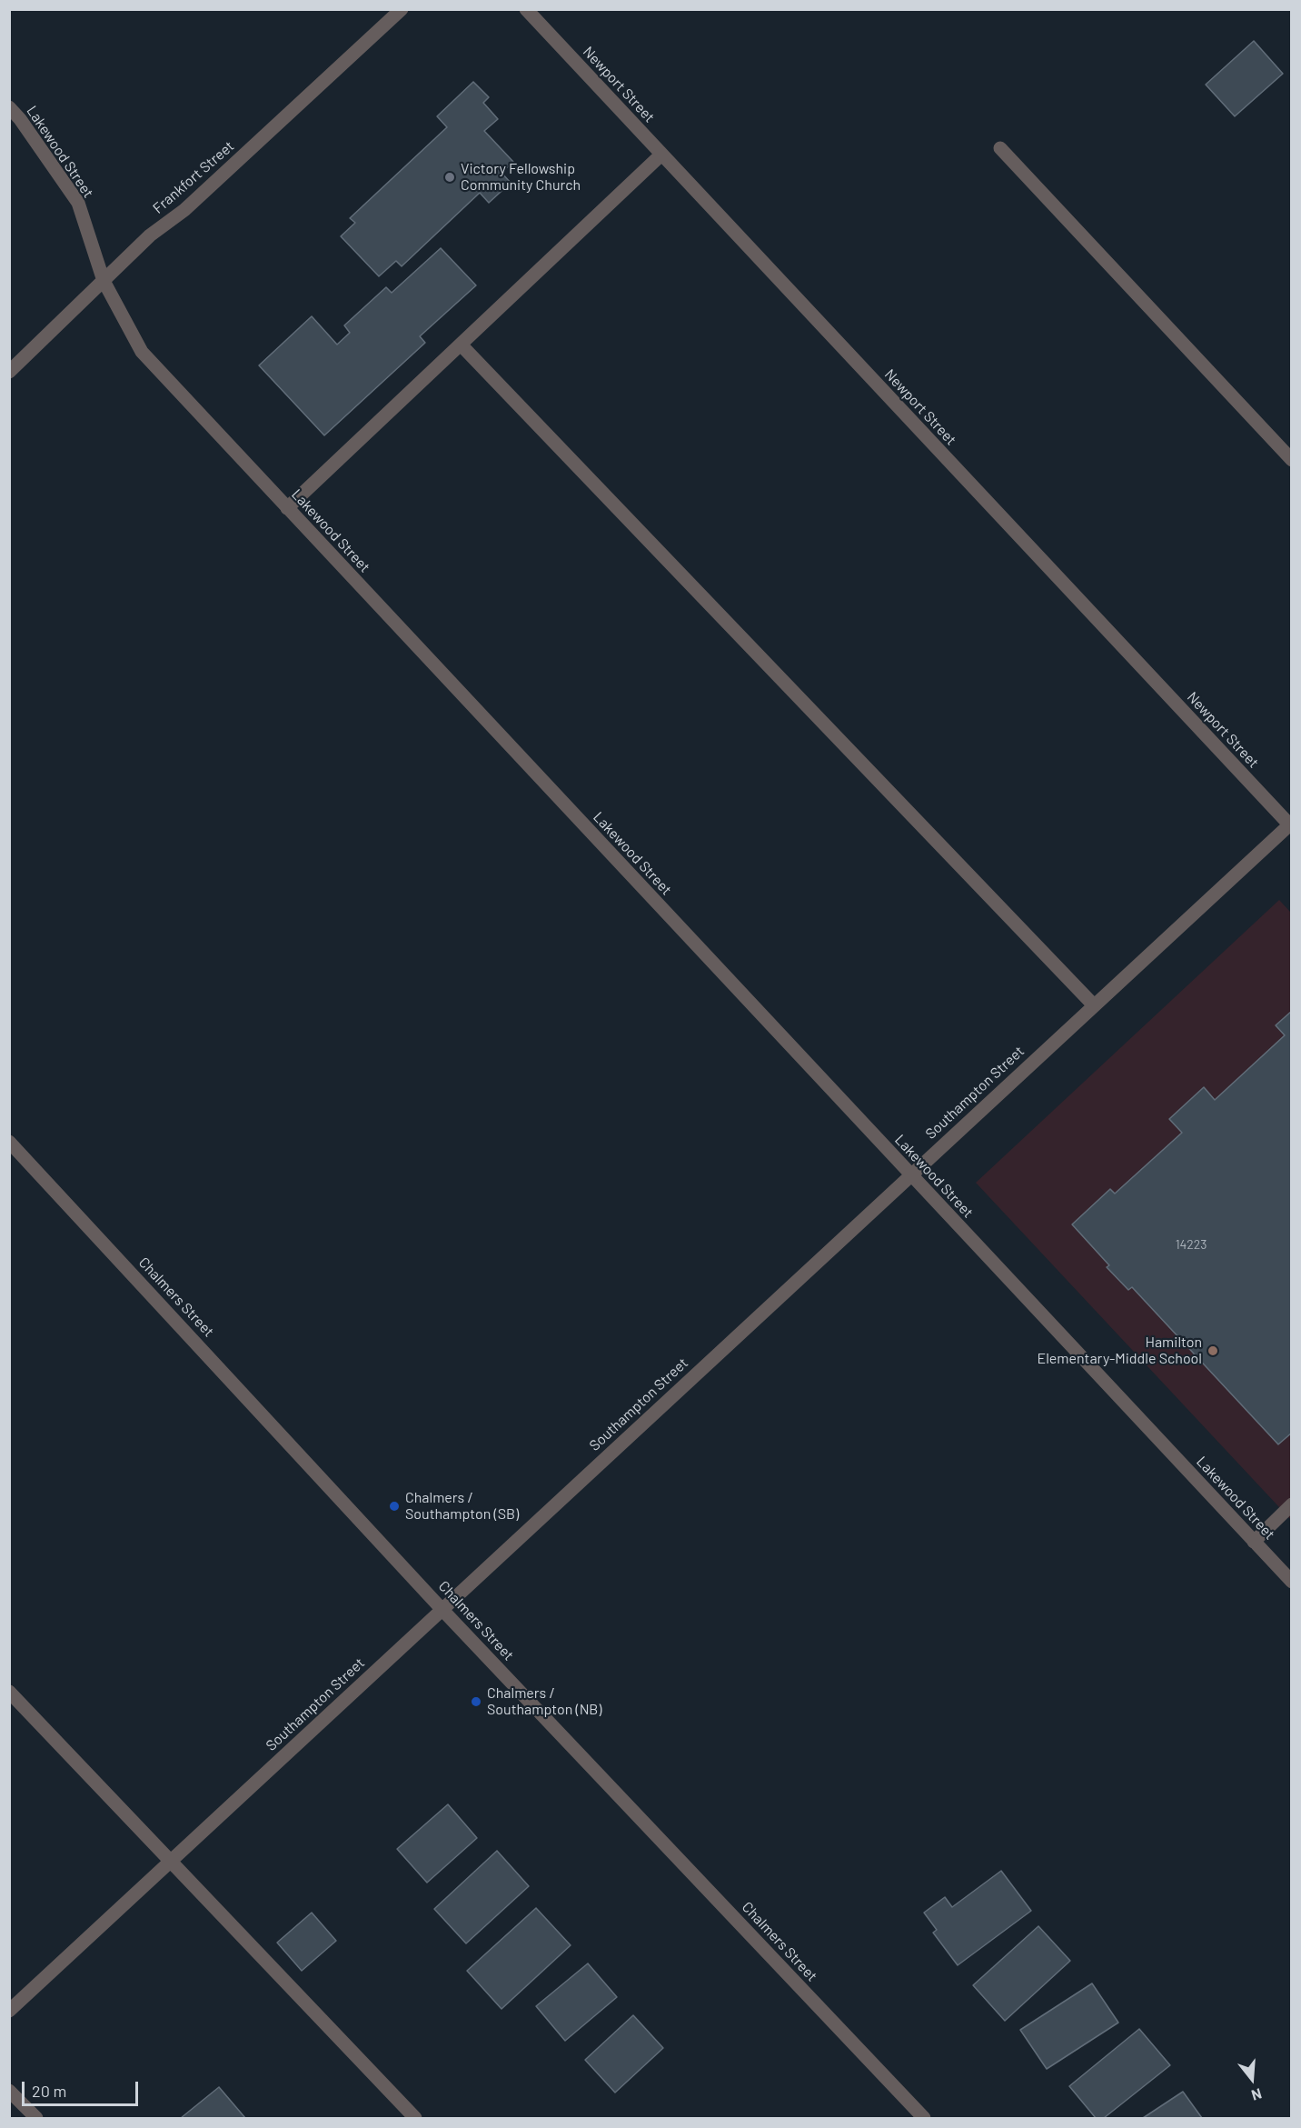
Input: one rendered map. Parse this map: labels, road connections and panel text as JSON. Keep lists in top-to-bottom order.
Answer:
{
  "streets": {
    "street": [
      "Newport Street",
      "Lakewood Street",
      "Frankfort Street",
      "Southampton Street",
      "Chalmers Street"
    ]
  },
  "crossings": [
    ["Newport Street", "Southampton Street"],
    ["Lakewood Street", "Frankfort Street"],
    ["Lakewood Street", "Southampton Street"],
    ["Southampton Street", "Chalmers Street"]
  ],
  "places": [
    "Victory Fellowship Community Church",
    "Hamilton Elementary-Middle School",
    "Chalmers / Southampton (SB)",
    "Chalmers / Southampton (NB)"
  ],
  "house_numbers": ["14223"],
  "scale_bar": "20 m",
  "north": "bottom"
}
